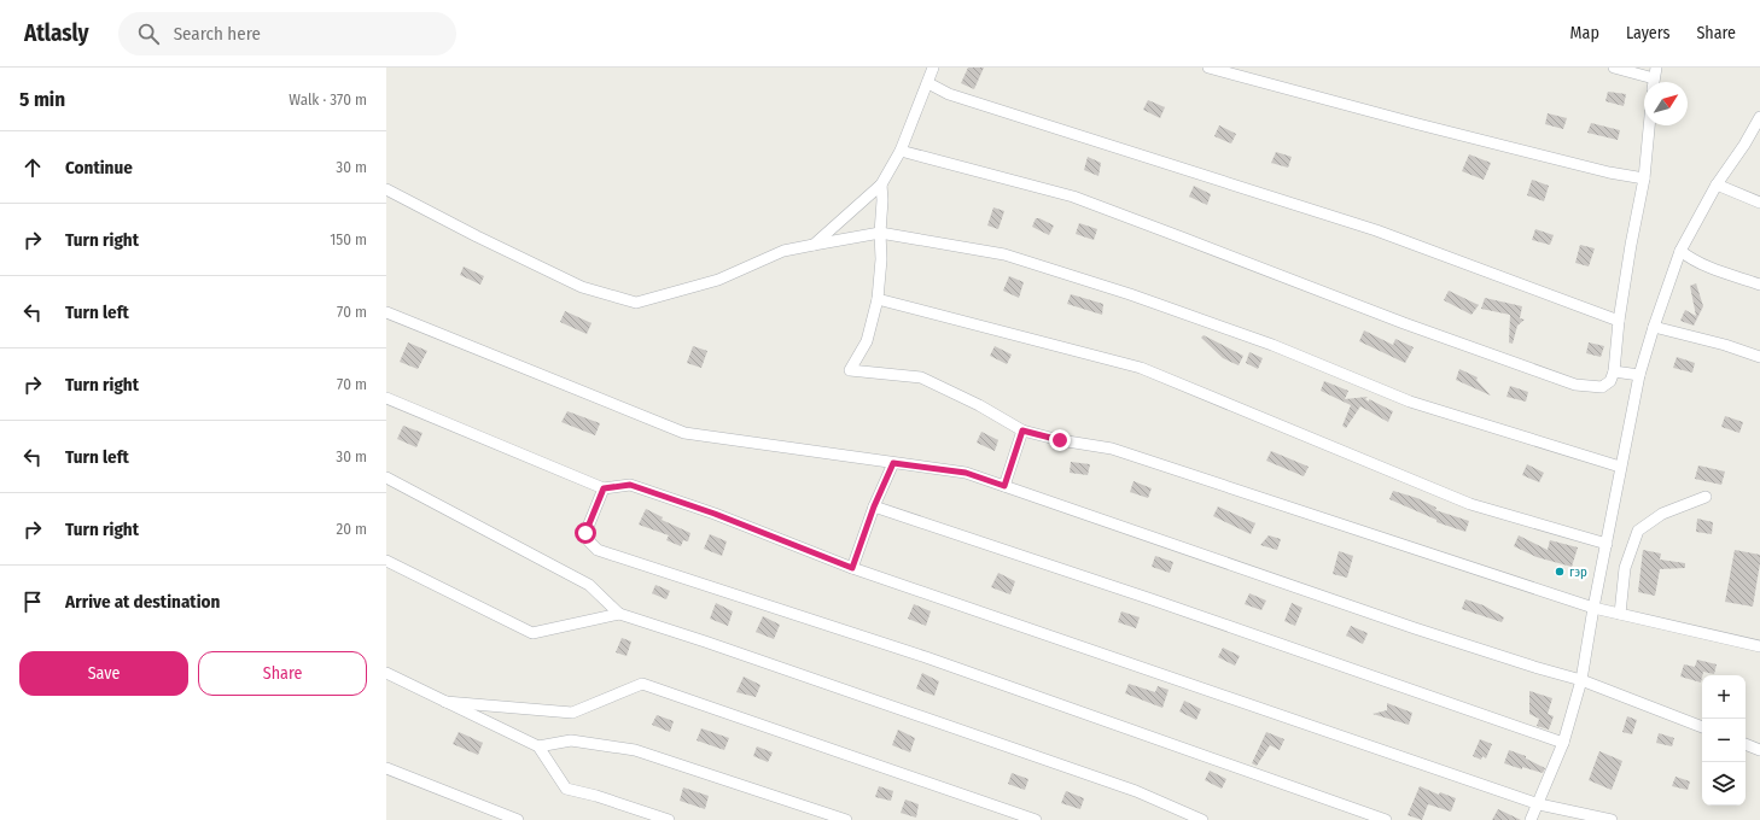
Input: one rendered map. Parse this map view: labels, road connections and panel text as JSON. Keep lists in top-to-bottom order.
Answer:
{
  "places": ["гэр"],
  "north": "top right",
  "page": {
    "header": "Atlasly",
    "search": "Search here",
    "nav": ["Map", "Layers", "Share"],
    "heading": ["5 min", "Walk · 370 m"],
    "list": [
      ["Continue", "30 m"],
      ["Turn right", "150 m"],
      ["Turn left", "70 m"],
      ["Turn right", "70 m"],
      ["Turn left", "30 m"],
      ["Turn right", "20 m"],
      "Arrive at destination"
    ],
    "buttons": ["Save", "Share"],
    "map_buttons": ["+", "−"]
  }
}
